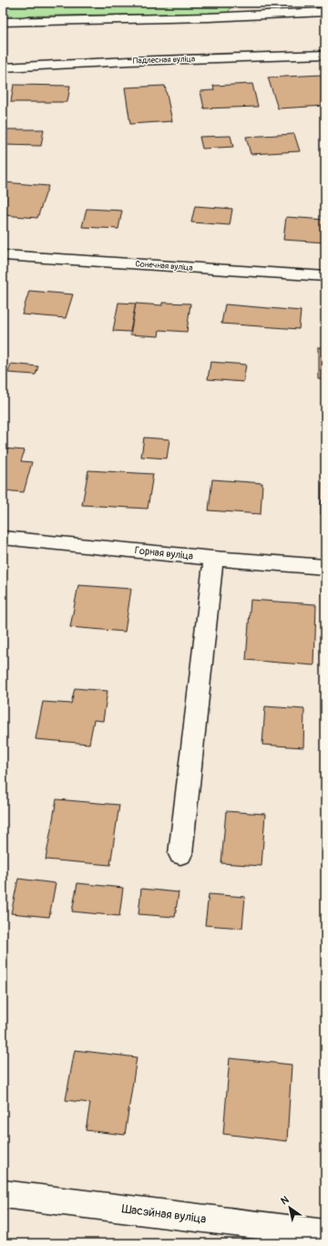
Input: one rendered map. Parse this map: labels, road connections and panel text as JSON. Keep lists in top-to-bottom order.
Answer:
{
  "streets": {
    "street": [
      "Падлесная вуліца",
      "Сонечная вуліца",
      "Горная вуліца",
      "Шасэйная вуліца"
    ]
  },
  "north": "top left"
}
